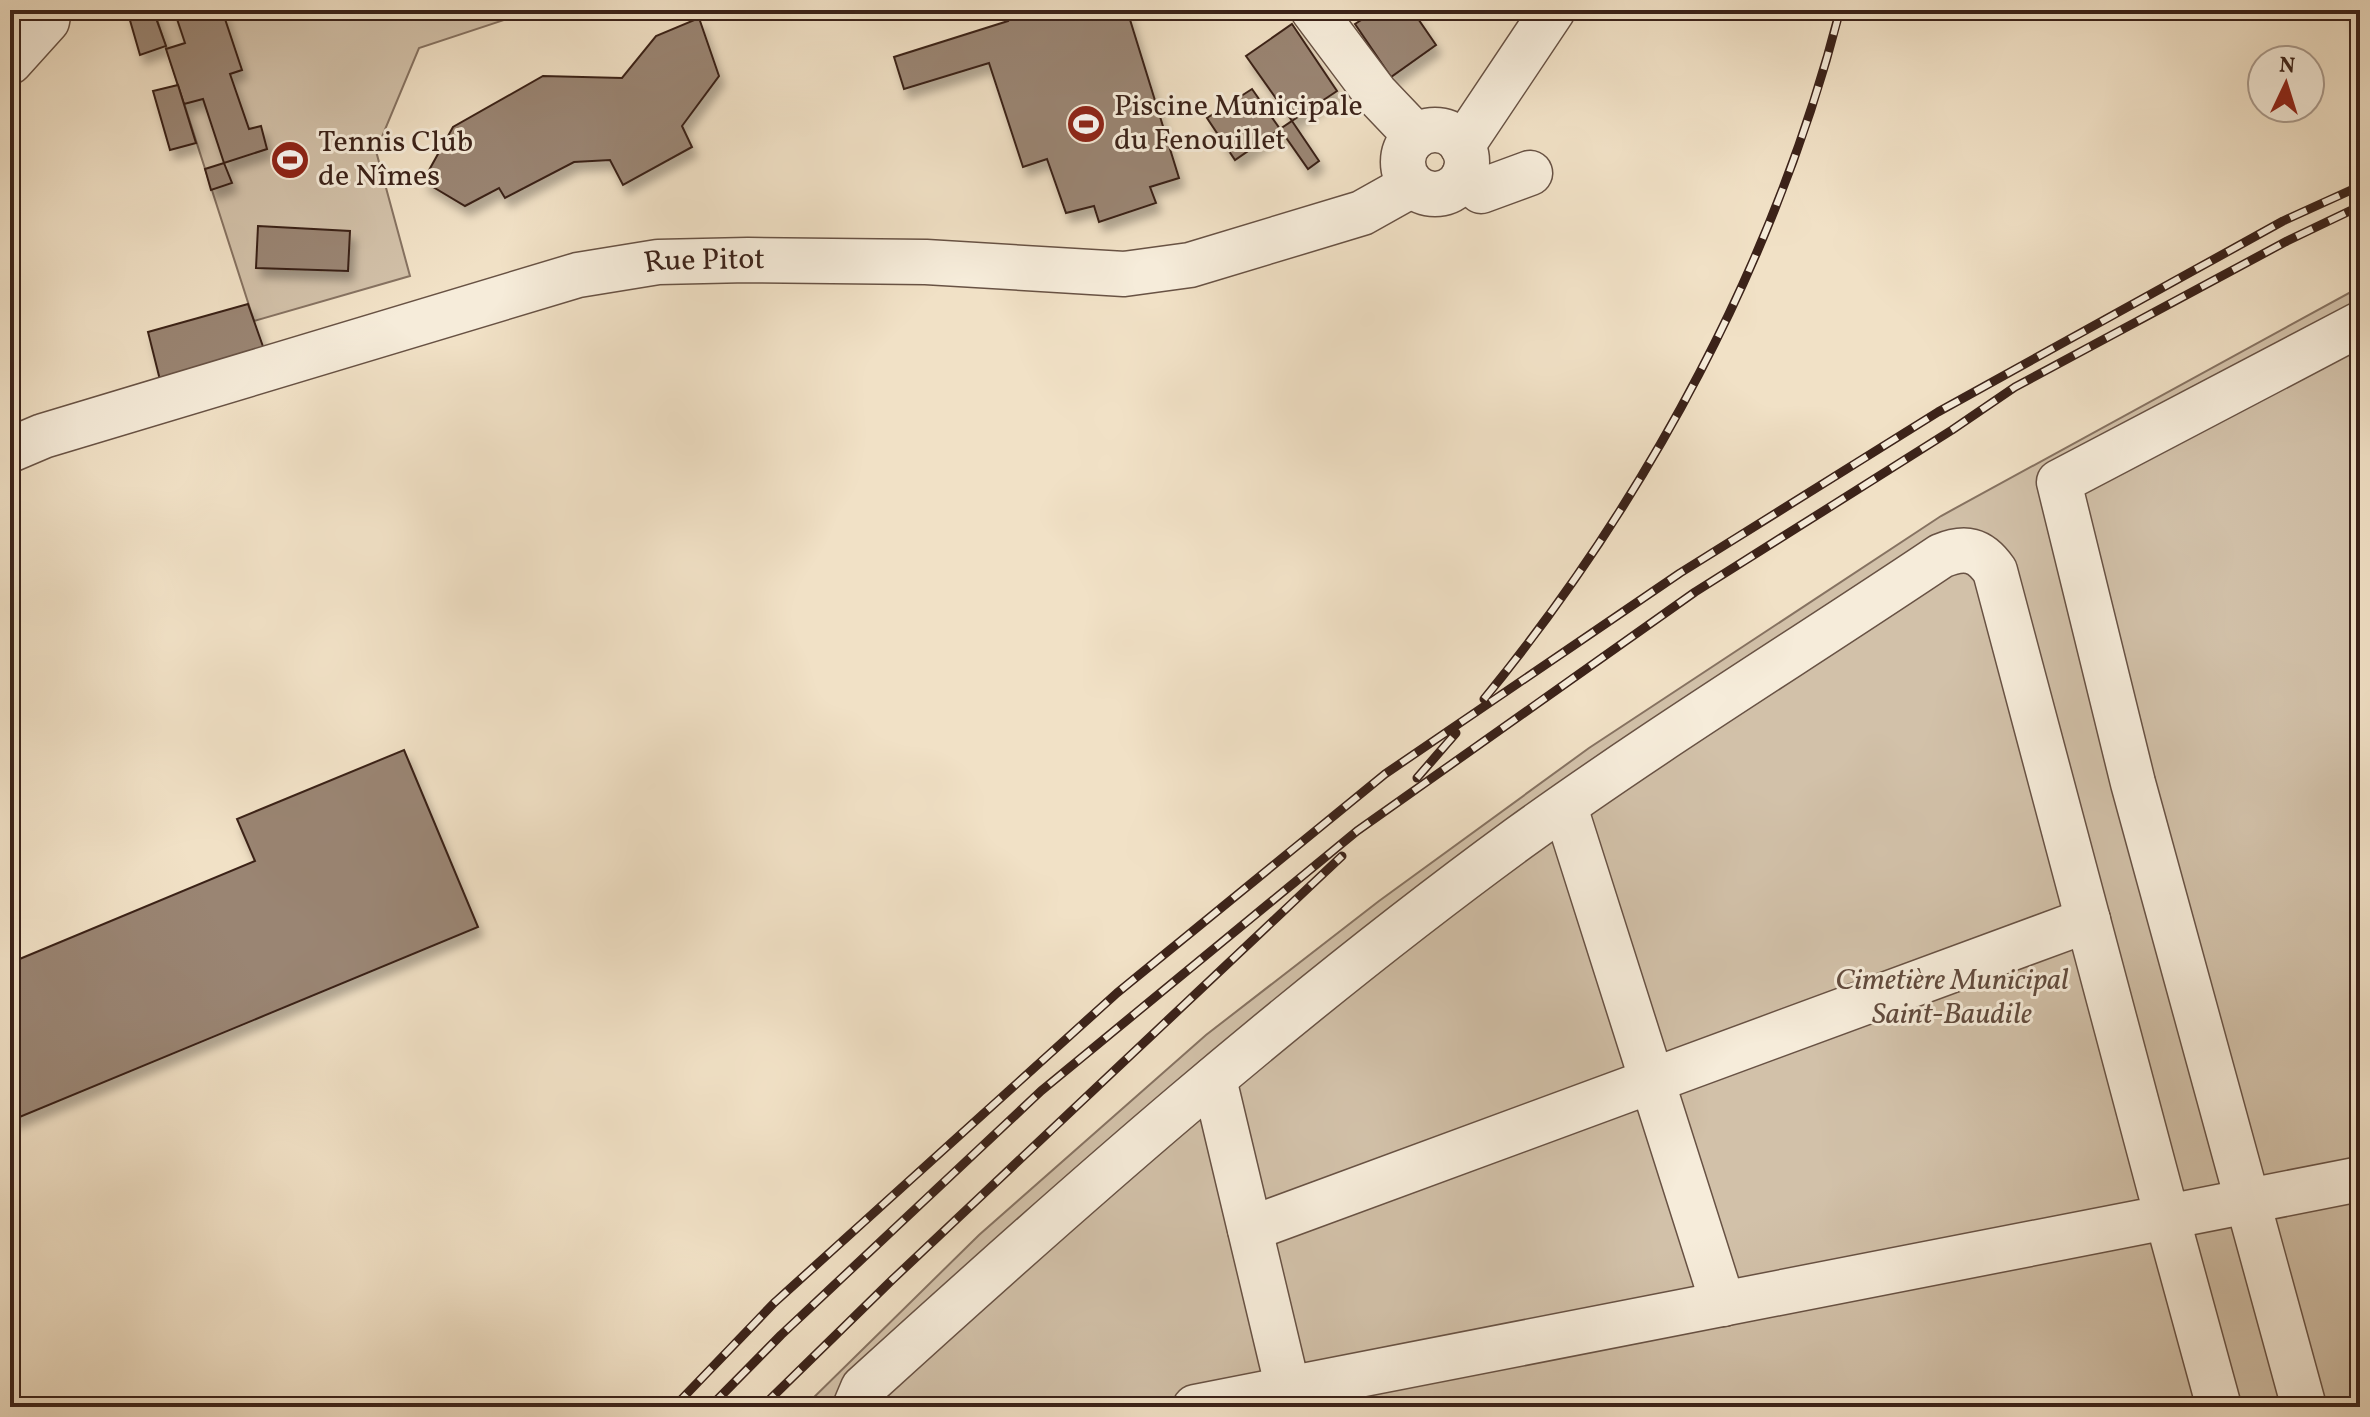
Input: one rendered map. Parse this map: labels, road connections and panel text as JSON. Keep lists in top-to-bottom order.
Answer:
{
  "streets": {
    "street": ["Rue Pitot"]
  },
  "parks": ["Cimetière Municipal Saint-Baudile"],
  "places": {
    "sports": ["Piscine Municipale du Fenouillet", "Tennis Club de Nîmes"]
  },
  "north": "top"
}
